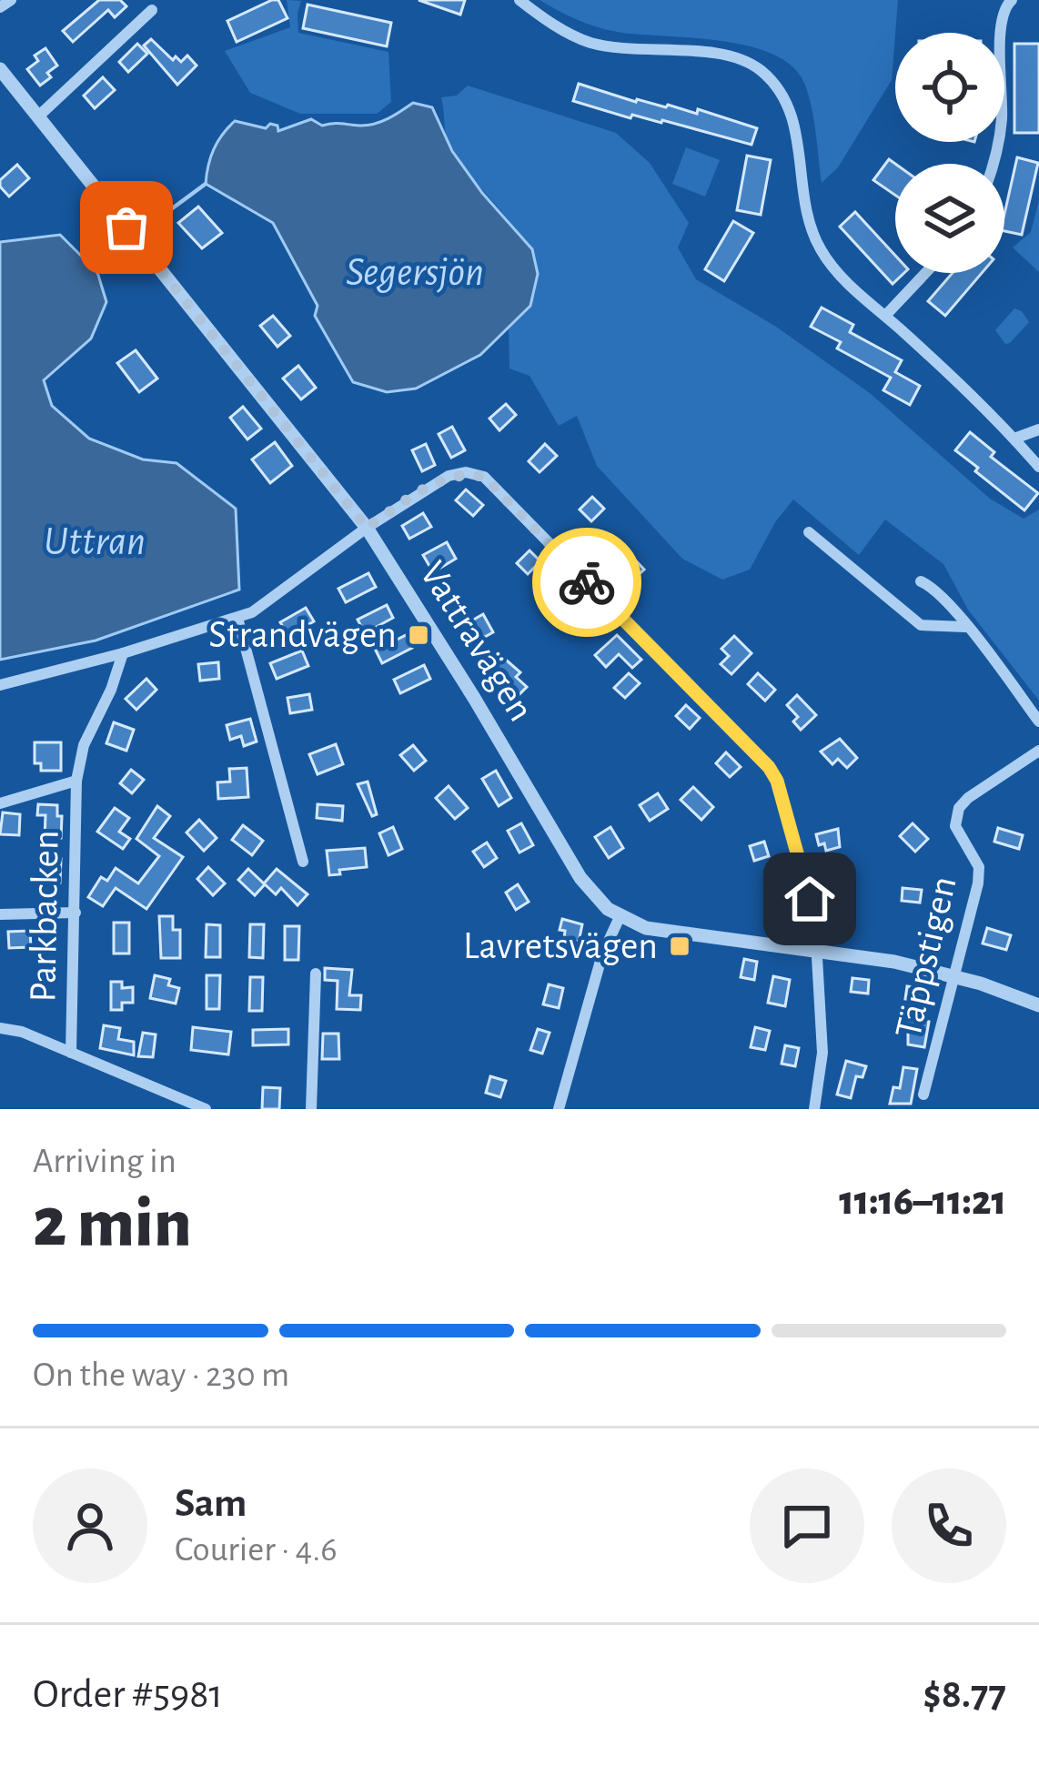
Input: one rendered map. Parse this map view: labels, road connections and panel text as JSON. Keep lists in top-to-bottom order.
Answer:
{
  "streets": {
    "street": ["Vattravägen", "Parkbacken", "Täppstigen"]
  },
  "water": ["Segersjön", "Uttran"],
  "places": {
    "transit": ["Strandvägen", "Lavretsvägen"]
  },
  "page": {
    "heading": ["2 min", "Arriving in", "11:16–11:21"],
    "panel": [
      "Sam",
      "Courier · 4.6",
      "Order #5981",
      "$8.77"
    ],
    "bar": "On the way · 230 m"
  }
}
